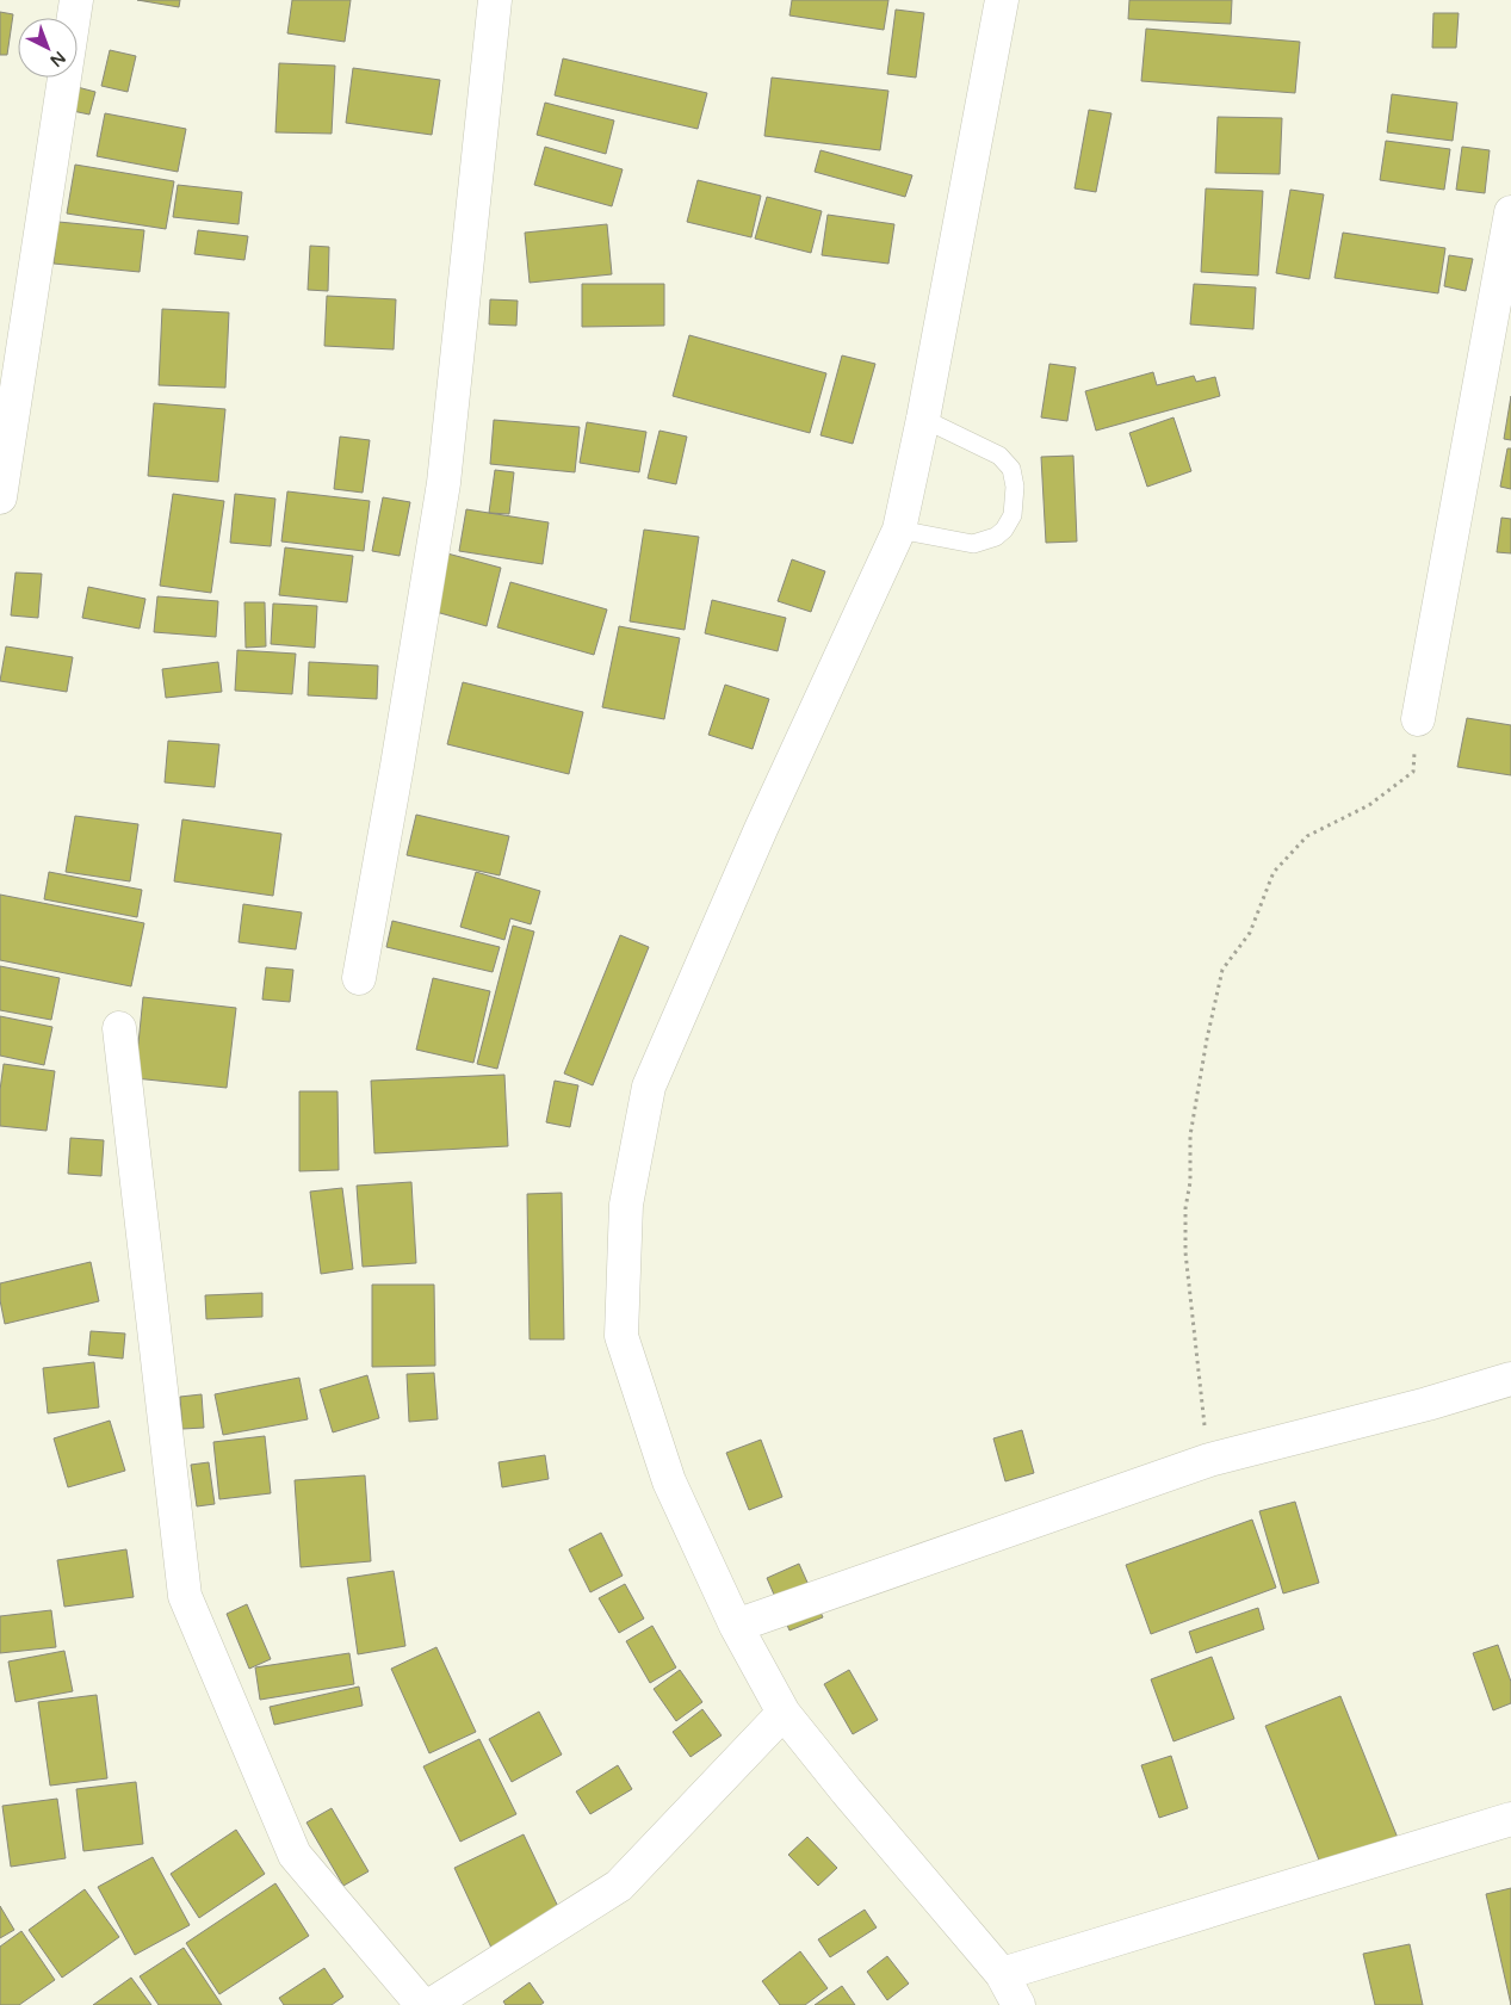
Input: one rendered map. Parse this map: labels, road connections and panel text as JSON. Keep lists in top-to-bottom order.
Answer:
{
  "north": "bottom right"
}
